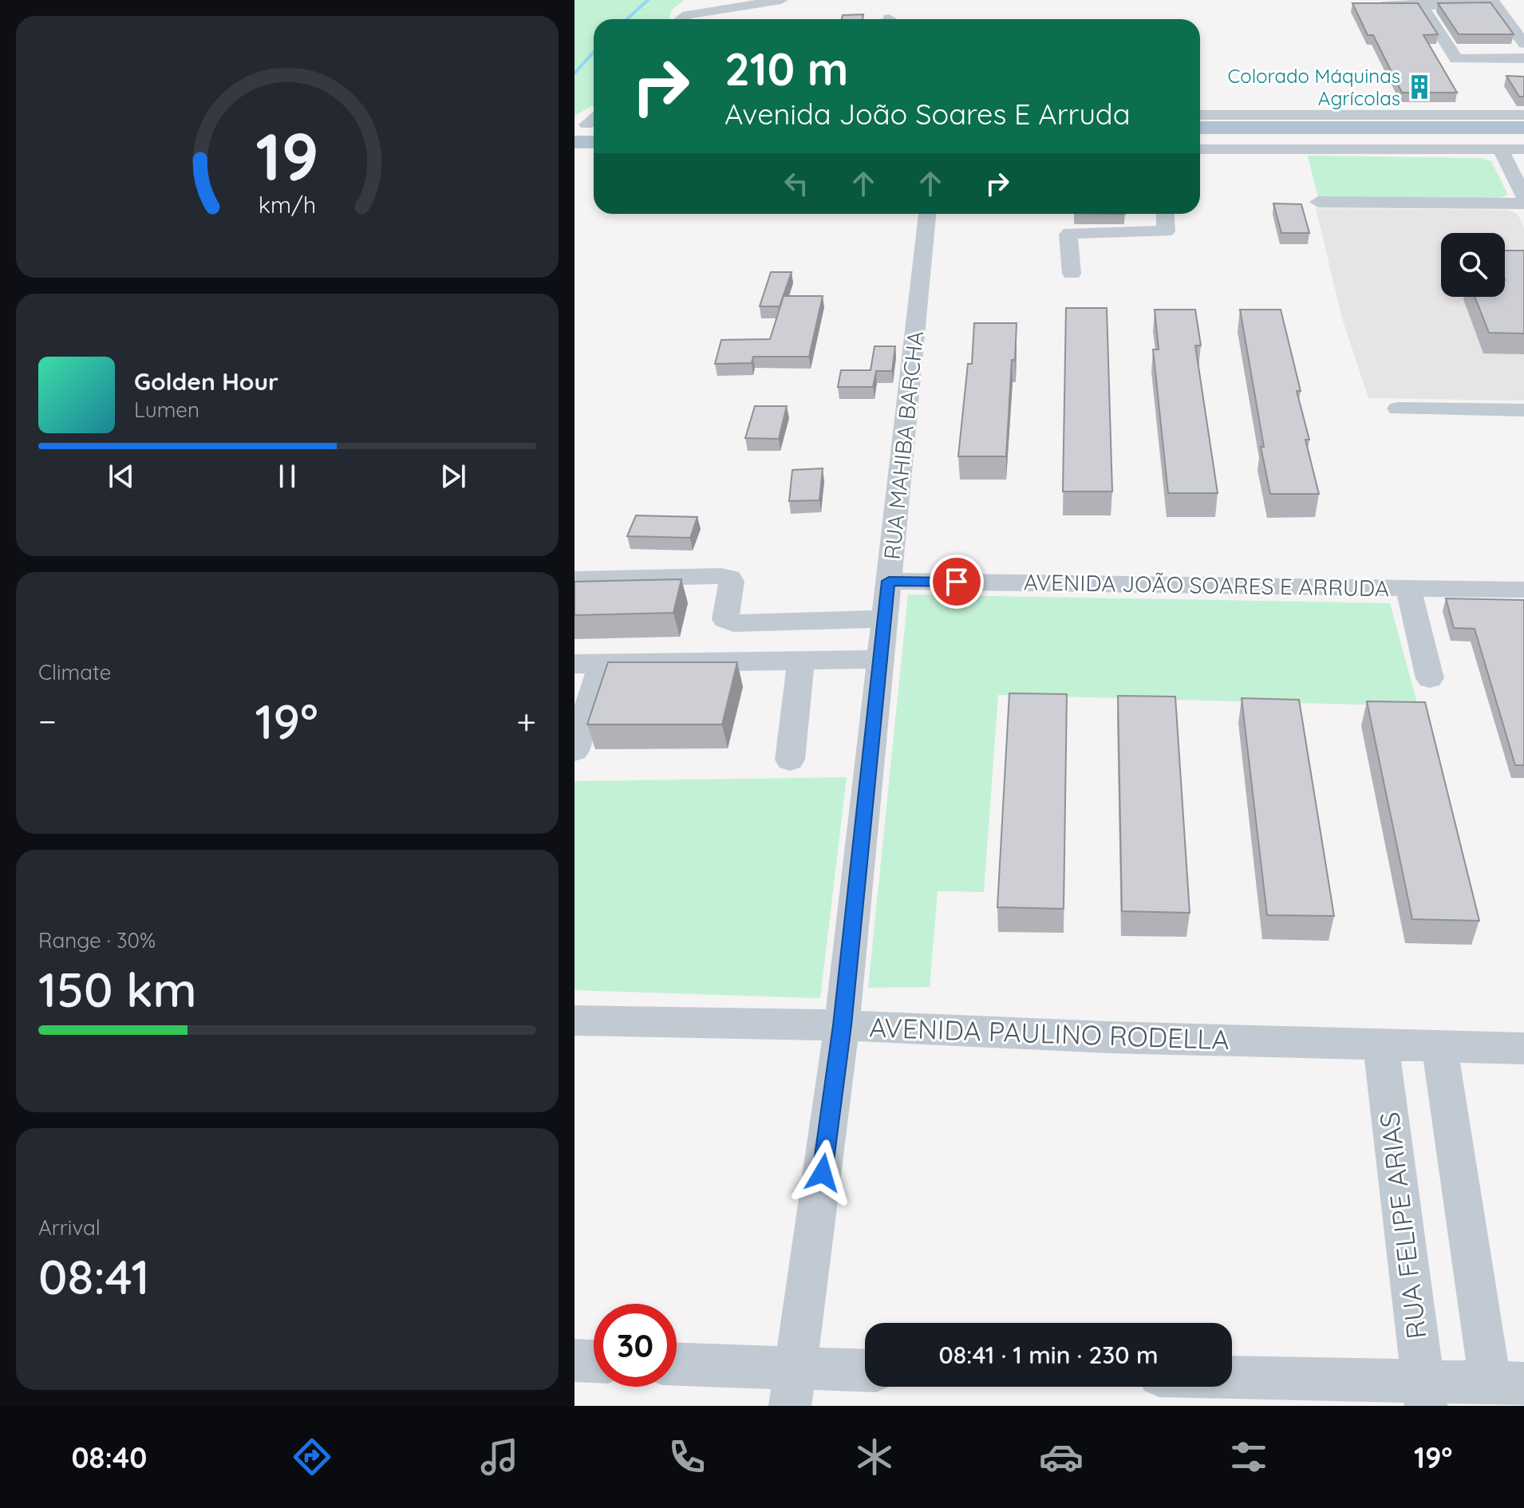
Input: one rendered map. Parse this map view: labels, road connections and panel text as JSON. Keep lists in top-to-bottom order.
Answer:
{
  "streets": {
    "street": [
      "RUA MAHIBA BARCHA",
      "AVENIDA JOÃO SOARES E ARRUDA",
      "AVENIDA PAULINO RODELLA",
      "RUA FELIPE ARIAS"
    ]
  },
  "crossings": [
    ["RUA MAHIBA BARCHA", "AVENIDA JOÃO SOARES E ARRUDA"],
    ["RUA MAHIBA BARCHA", "AVENIDA PAULINO RODELLA"],
    ["AVENIDA PAULINO RODELLA", "RUA FELIPE ARIAS"]
  ],
  "places": {
    "building": ["Colorado Máquinas Agrícolas"]
  },
  "page": {
    "turn": ["210 m", "Avenida João Soares E Arruda"],
    "song": ["Golden Hour", "Lumen"],
    "tile": [
      "Climate",
      ["Range · 30%", "150 km"],
      ["Arrival", "08:41"]
    ],
    "heat": ["−", "19°", "+"],
    "limit": "30",
    "trip": "08:41 · 1 min · 230 m",
    "tabs": ["08:40", "19°"],
    "gauge": ["19", "km/h"]
  }
}
